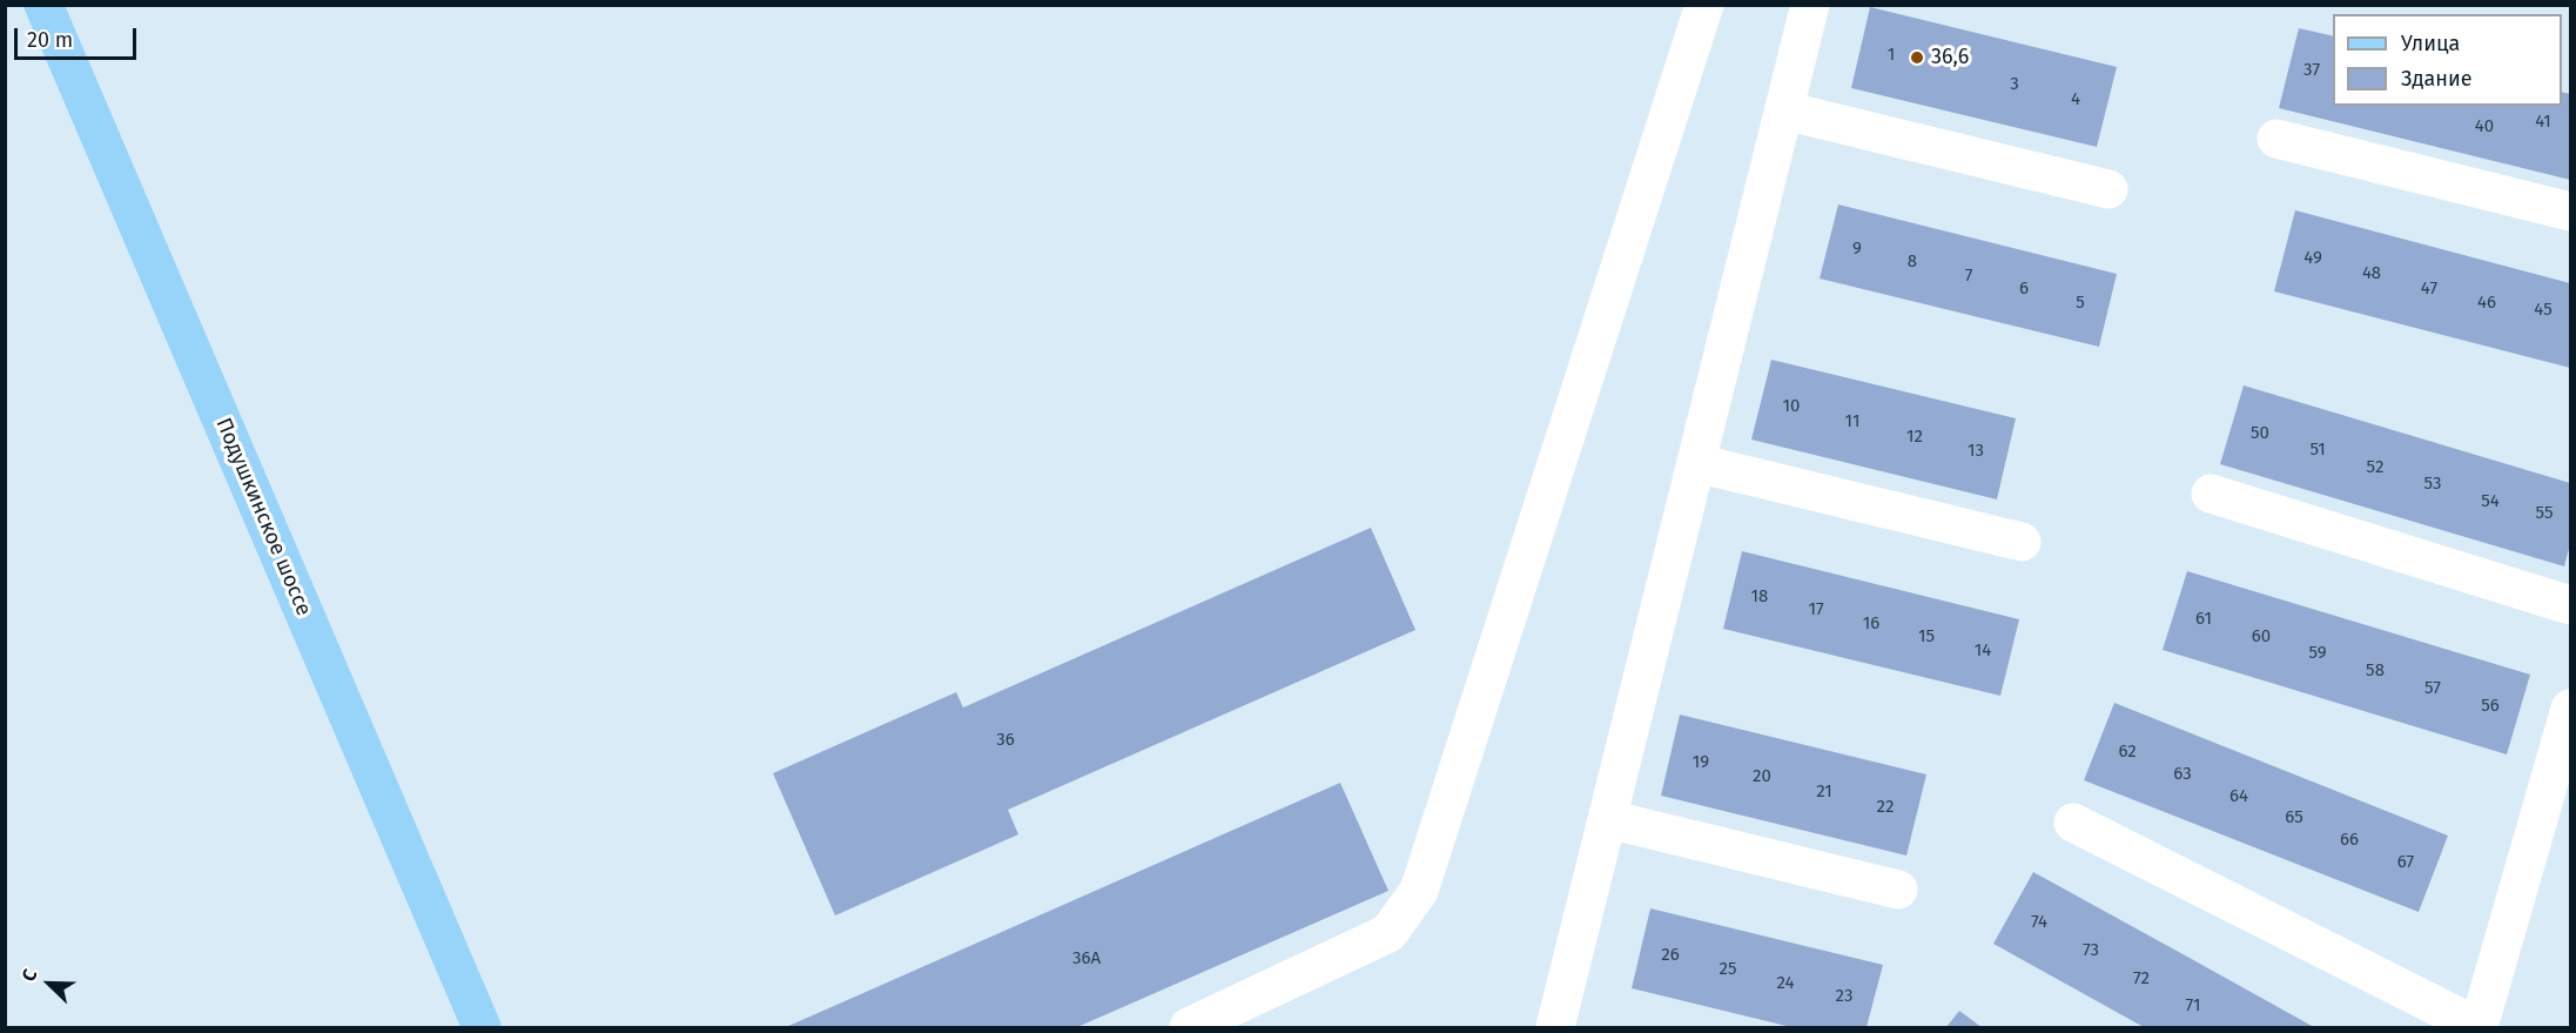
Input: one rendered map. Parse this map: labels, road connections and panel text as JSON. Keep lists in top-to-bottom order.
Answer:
{
  "streets": {
    "main road": ["Подушкинское шоссе"]
  },
  "places": ["36,6"],
  "house_numbers": [
    "1",
    "37",
    "3",
    "4",
    "41",
    "40",
    "9",
    "49",
    "8",
    "48",
    "7",
    "6",
    "47",
    "5",
    "46",
    "45",
    "10",
    "11",
    "50",
    "12",
    "51",
    "13",
    "52",
    "53",
    "54",
    "55",
    "18",
    "17",
    "61",
    "16",
    "15",
    "60",
    "14",
    "59",
    "58",
    "57",
    "56",
    "36",
    "62",
    "19",
    "63",
    "20",
    "21",
    "64",
    "22",
    "65",
    "66",
    "67",
    "74",
    "73",
    "26",
    "36А",
    "25",
    "72",
    "24",
    "23",
    "71"
  ],
  "legend": ["Улица", "Здание"],
  "scale_bar": "20 m",
  "north": "top left"
}
